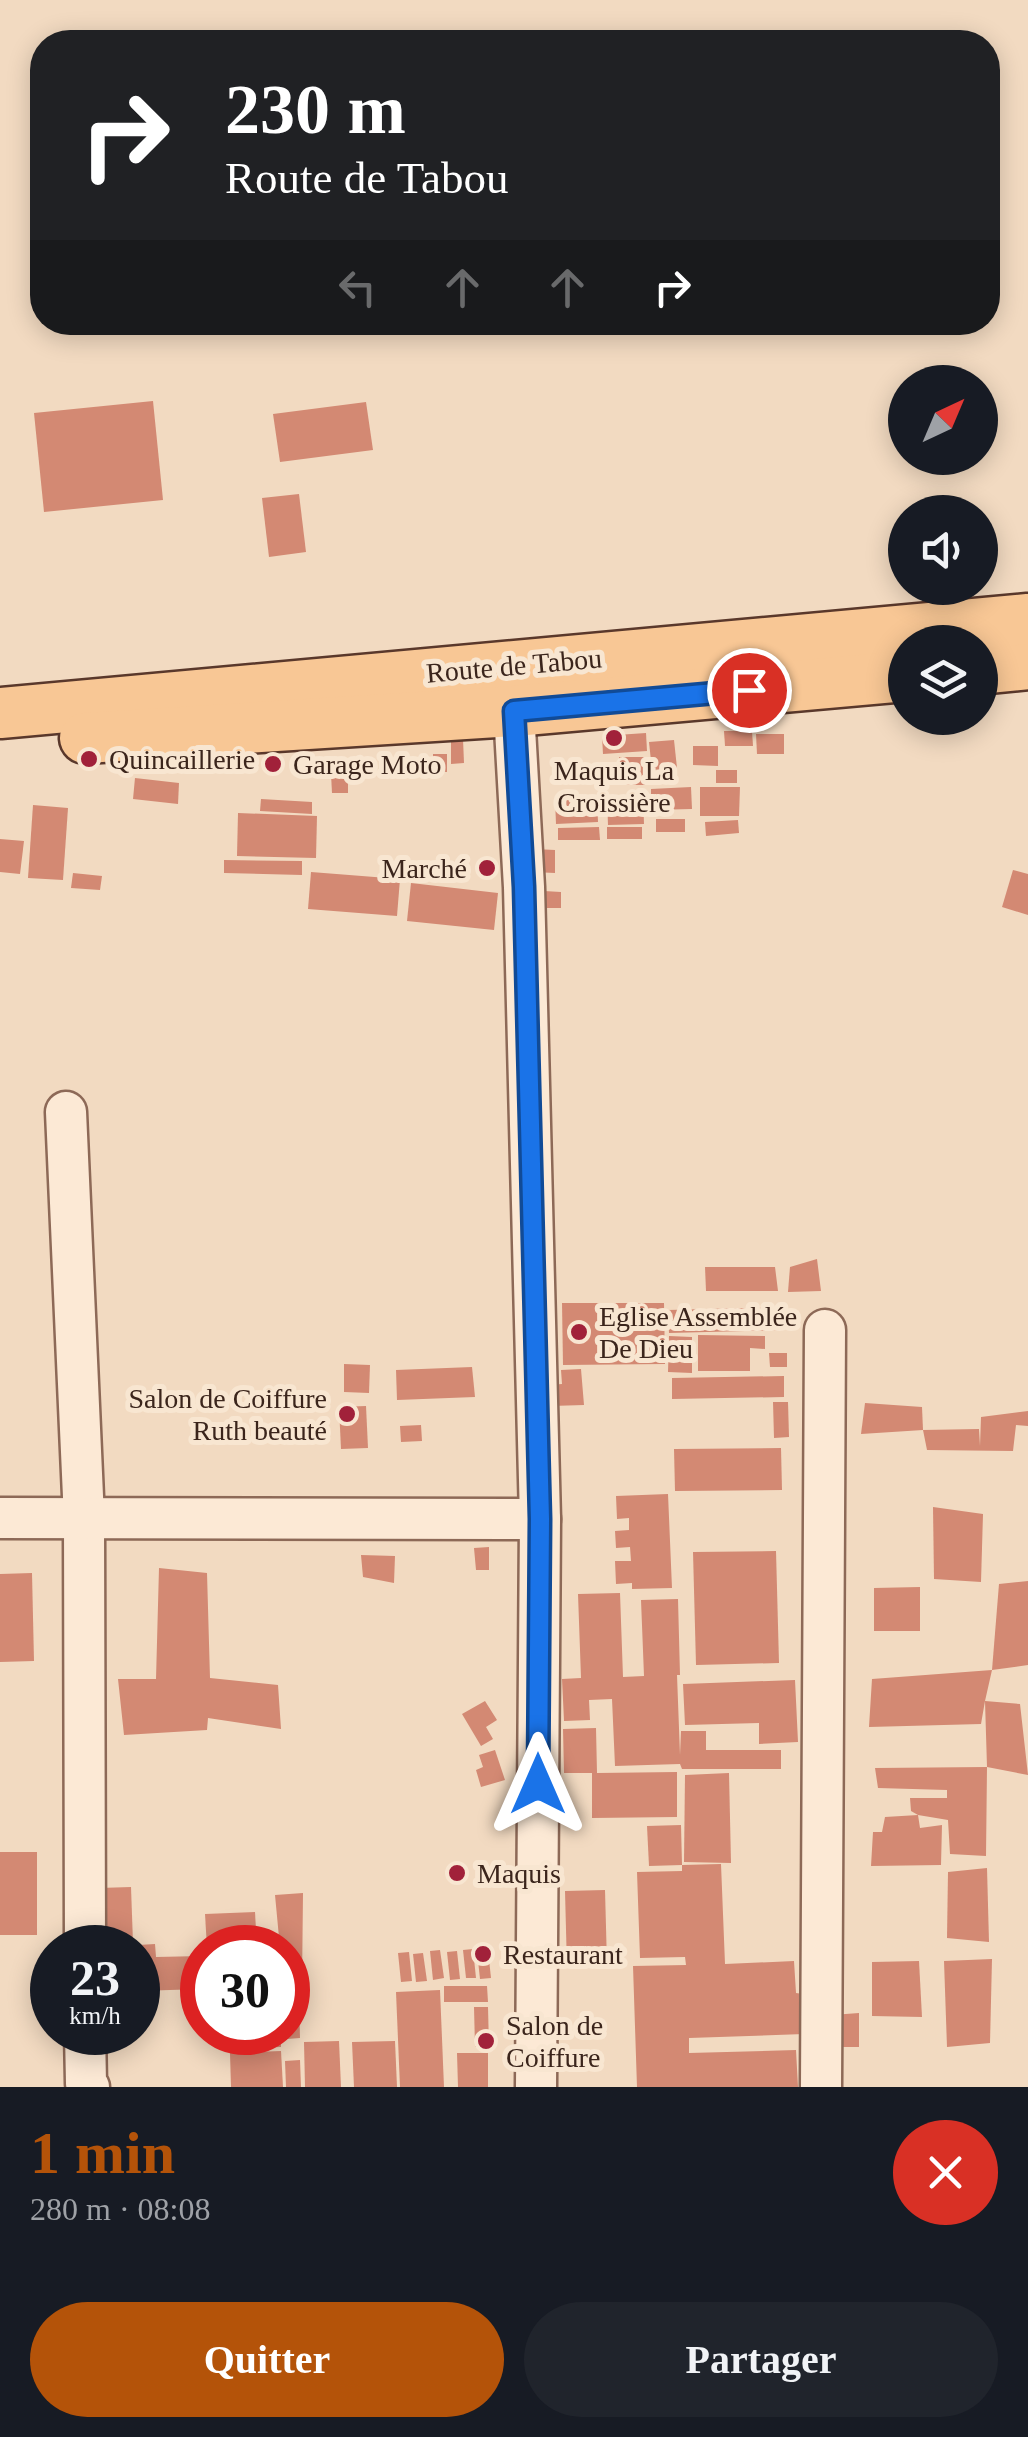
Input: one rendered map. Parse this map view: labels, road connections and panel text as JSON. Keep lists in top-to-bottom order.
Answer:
{
  "streets": {
    "main road": ["Route de Tabou"]
  },
  "places": [
    "Maquis La Croissière",
    "Quincaillerie",
    "Garage Moto",
    "Marché",
    "Eglise Assemblée De Dieu",
    "Salon de Coiffure Ruth beauté",
    "Maquis",
    "Restaurant",
    "Salon de Coiffure"
  ],
  "north": "top right",
  "page": {
    "turn": ["230 m", "Route de Tabou"],
    "speed": "23 km/h",
    "limit": "30",
    "heading": ["1 min", "280 m · 08:08"],
    "buttons": ["Quitter", "Partager"]
  }
}
